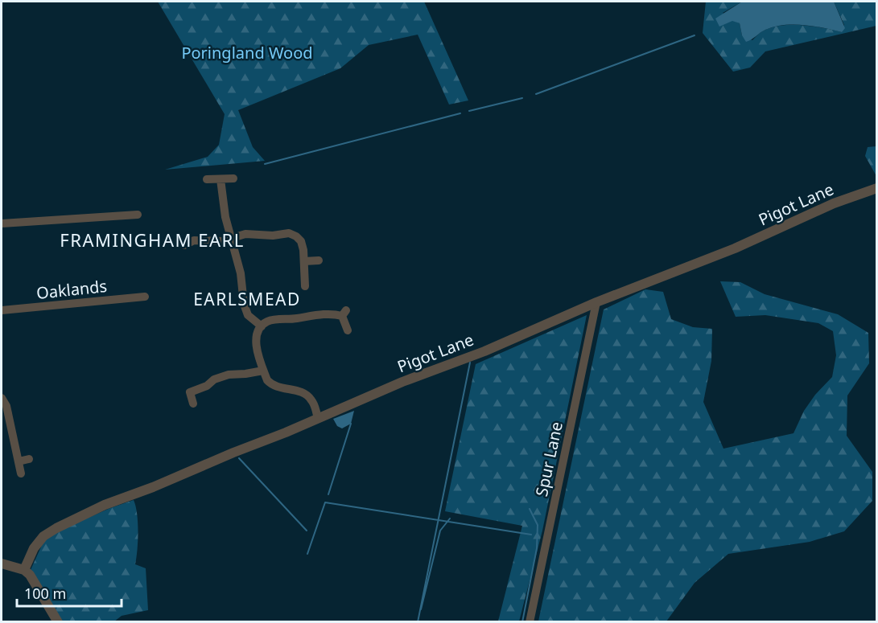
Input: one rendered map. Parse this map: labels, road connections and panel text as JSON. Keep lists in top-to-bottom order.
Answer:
{
  "streets": {
    "street": ["Pigot Lane", "Oaklands", "Spur Lane"]
  },
  "crossings": [
    ["Pigot Lane", "Spur Lane"]
  ],
  "districts": ["FRAMINGHAM EARL", "EARLSMEAD"],
  "parks": ["Poringland Wood"],
  "scale_bar": "100 m"
}
